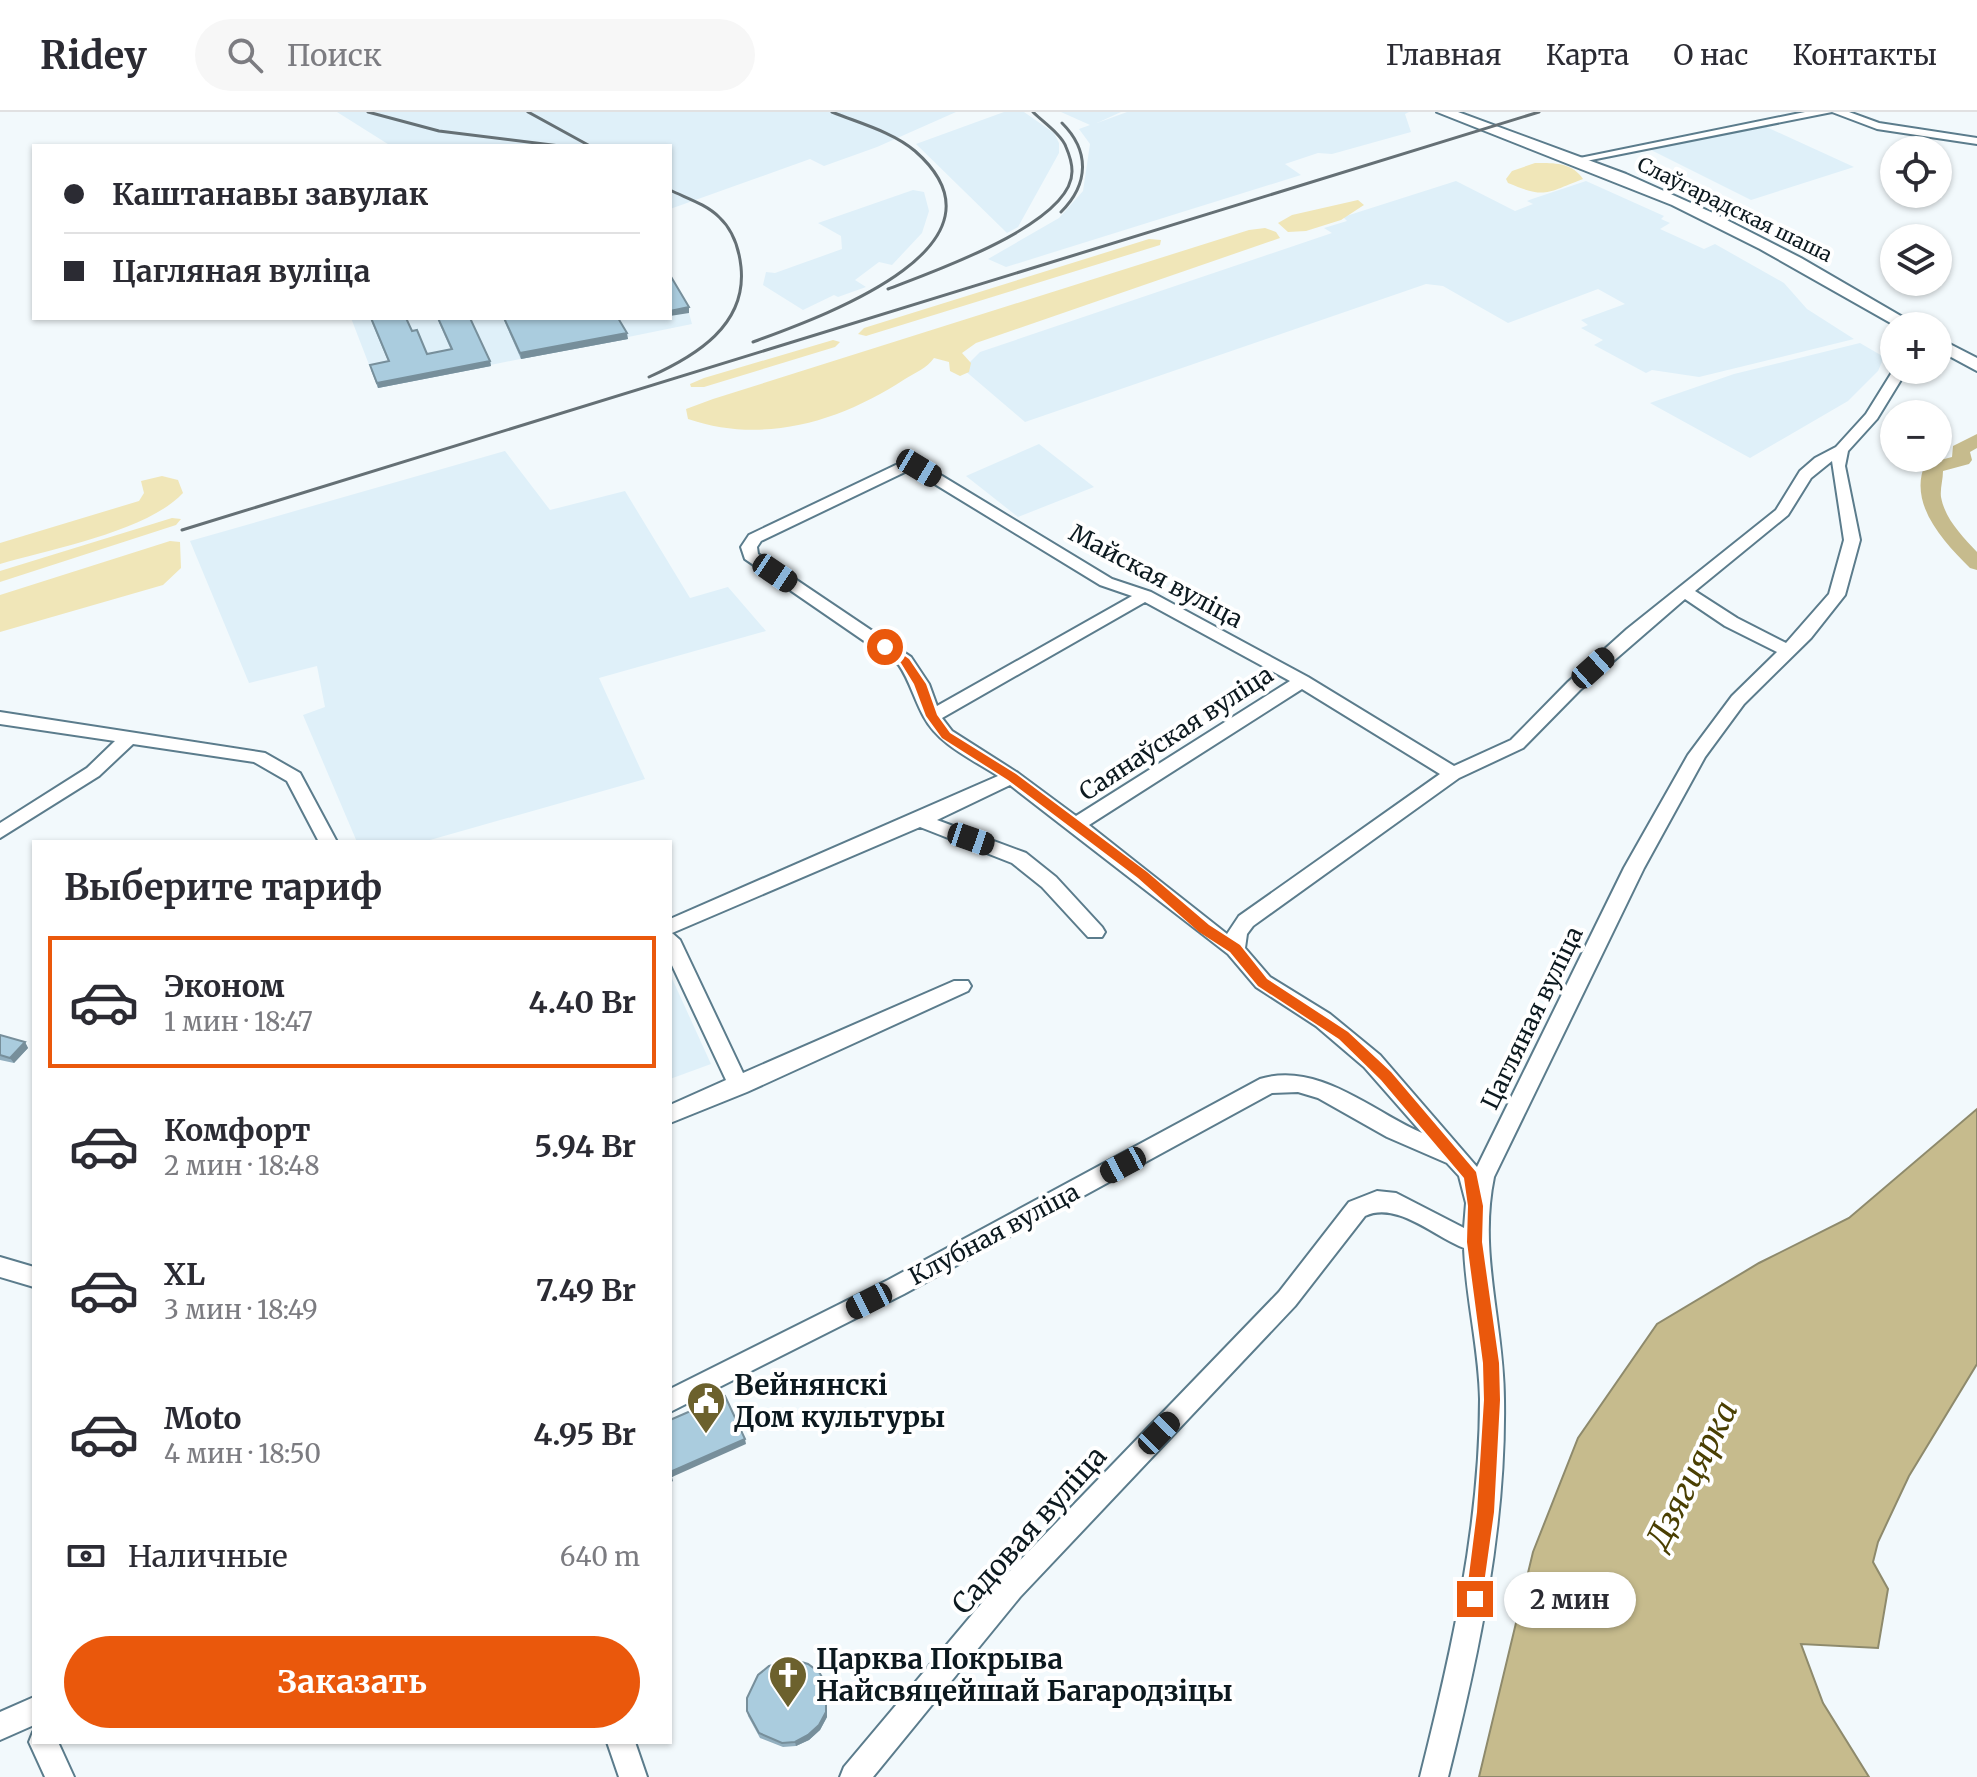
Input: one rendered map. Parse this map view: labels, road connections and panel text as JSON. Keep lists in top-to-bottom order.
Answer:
{
  "streets": {
    "main road": ["Слаўгарадская шаша"],
    "street": [
      "Майская вуліца",
      "Саянаўская вуліца",
      "Цагляная вуліца",
      "Клубная вуліца",
      "Садовая вуліца"
    ]
  },
  "crossings": [
    ["Майская вуліца", "Саянаўская вуліца"],
    ["Цагляная вуліца", "Садовая вуліца"]
  ],
  "water": ["Дзягцярка"],
  "places": {
    "public building": ["Вейнянскі Дом культуры"],
    "church": ["Царква Покрыва Найсвяцейшай Багародзіцы"]
  },
  "page": {
    "header": "Ridey",
    "search": "Поиск",
    "nav": [
      "Главная",
      "Карта",
      "О нас",
      "Контакты"
    ],
    "map_buttons": ["+", "−"],
    "banner": ["Каштанавы завулак", "Цагляная вуліца"],
    "heading": "Выберите тариф",
    "list": [
      {
        "name": "Эконом",
        "note": "1 мин · 18:47",
        "value": "4.40 Br"
      },
      {
        "name": "Комфорт",
        "note": "2 мин · 18:48",
        "value": "5.94 Br"
      },
      {
        "name": "XL",
        "note": "3 мин · 18:49",
        "value": "7.49 Br"
      },
      {
        "name": "Moto",
        "note": "4 мин · 18:50",
        "value": "4.95 Br"
      }
    ],
    "pay": ["Наличные", "640 m"],
    "bubble": "2 мин",
    "buttons": "Заказать"
  }
}
